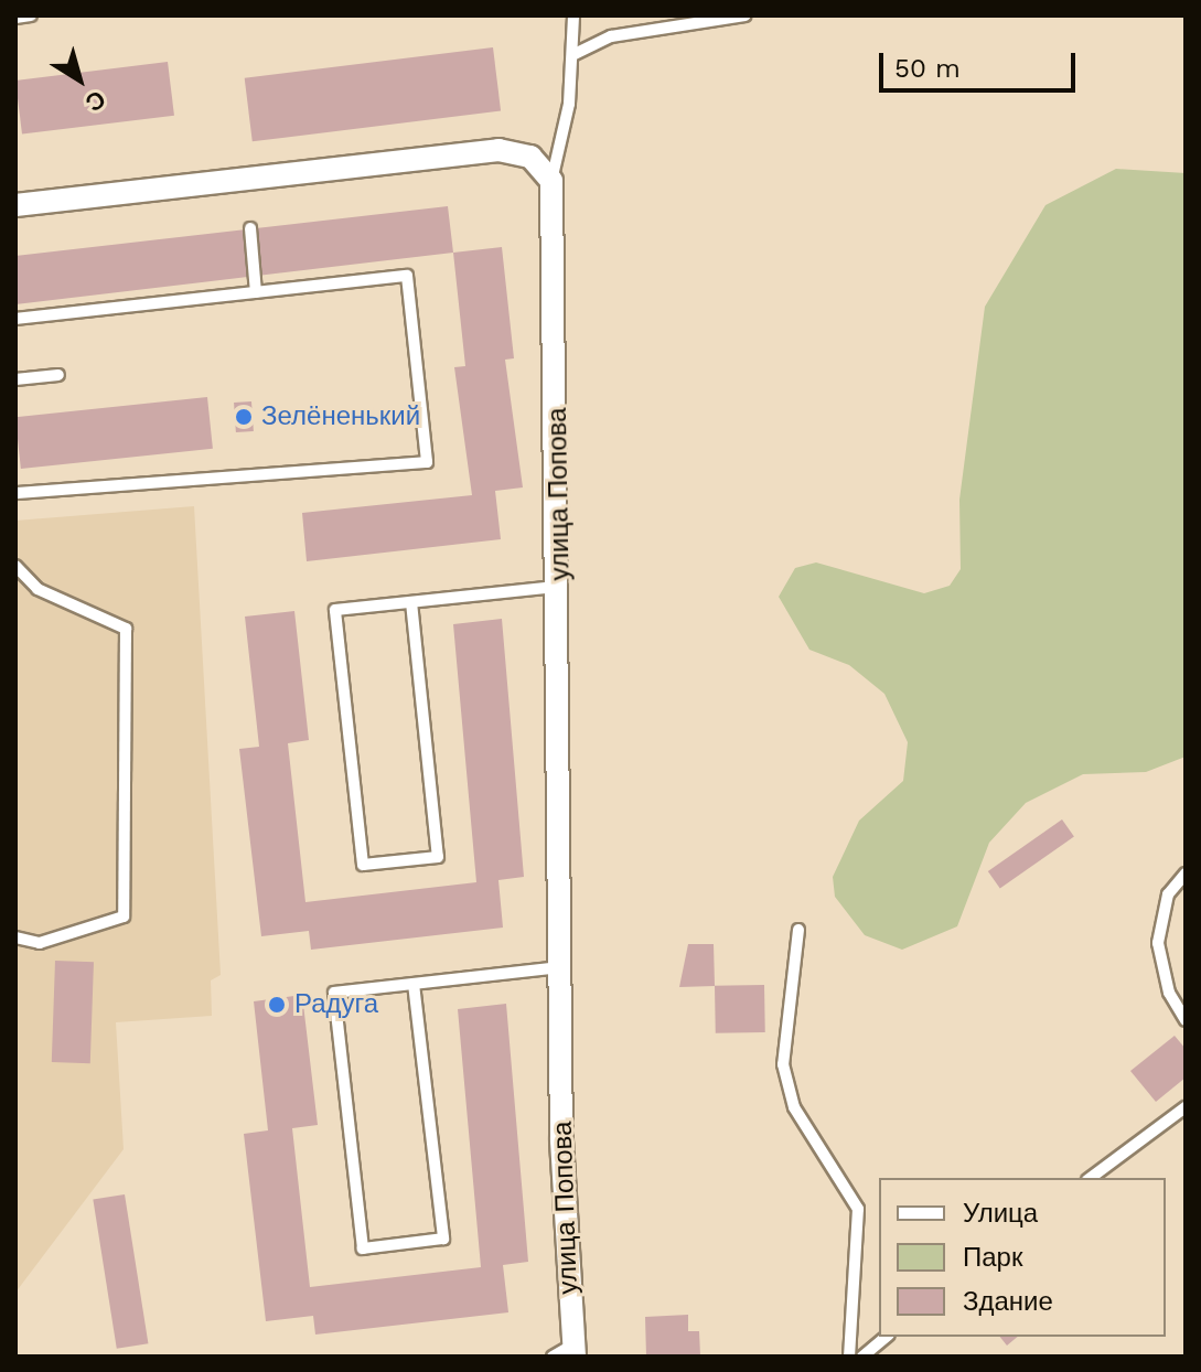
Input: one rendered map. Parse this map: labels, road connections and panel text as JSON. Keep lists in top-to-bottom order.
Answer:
{
  "streets": {
    "street": ["улица Попова"]
  },
  "places": ["Зелёненький", "Радуга"],
  "legend": ["Улица", "Парк", "Здание"],
  "scale_bar": "50 m",
  "north": "bottom right"
}
